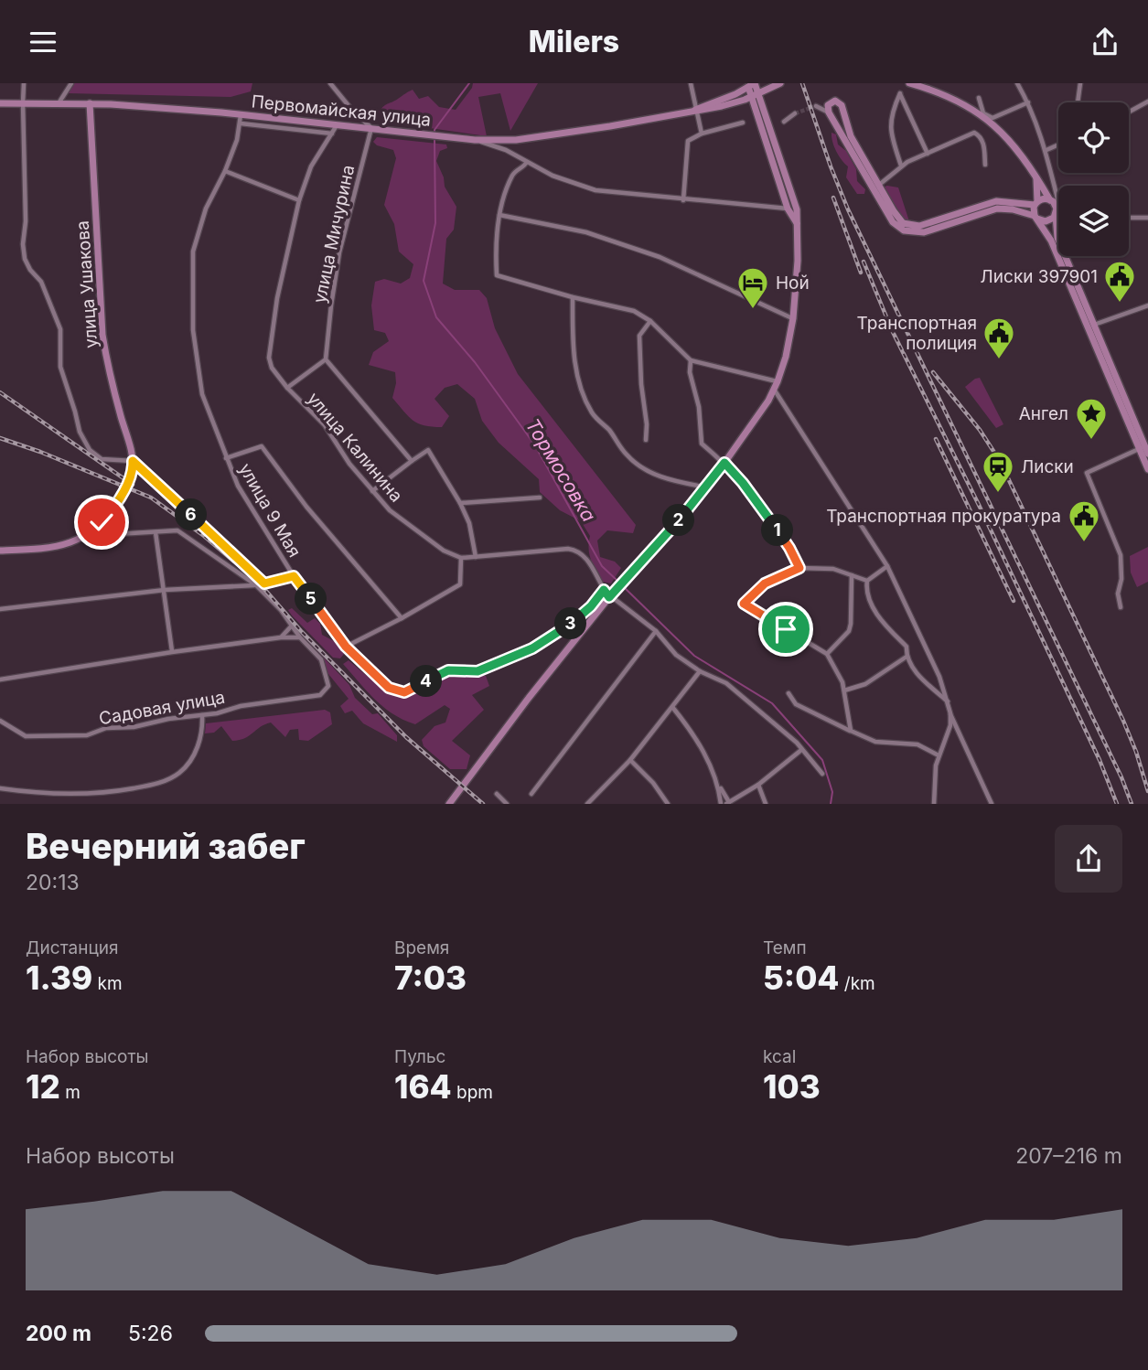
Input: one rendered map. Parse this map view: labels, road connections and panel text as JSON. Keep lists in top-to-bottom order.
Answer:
{
  "streets": {
    "main road": ["Первомайская улица", "улица Ушакова"],
    "street": [
      "улица Мичурина",
      "улица Калинина",
      "улица 9 Мая",
      "Садовая улица"
    ]
  },
  "crossings": [
    ["Первомайская улица", "улица Мичурина"],
    ["Первомайская улица", "улица Ушакова"],
    ["Первомайская улица", "улица Калинина"],
    ["Первомайская улица", "улица 9 Мая"]
  ],
  "water": ["Тормосовка"],
  "places": {
    "public building": ["Лиски 397901", "Транспортная полиция", "Транспортная прокуратура"],
    "hotel": ["Ной"],
    "place": ["Ангел"],
    "station": ["Лиски"]
  },
  "page": {
    "header": "Milers",
    "pins": [
      "6",
      "2",
      "1",
      "5",
      "3",
      "4"
    ],
    "heading": ["Вечерний забег", "20:13"],
    "stats": [
      ["Дистанция", "1.39 km"],
      ["Время", "7:03"],
      ["Темп", "5:04 /km"],
      ["Набор высоты", "12 m"],
      ["Пульс", "164 bpm"],
      ["kcal", "103"]
    ],
    "chart": ["Набор высоты", "207–216 m"],
    "list": [
      {
        "name": "200 m",
        "note": "5:26"
      }
    ]
  }
}
